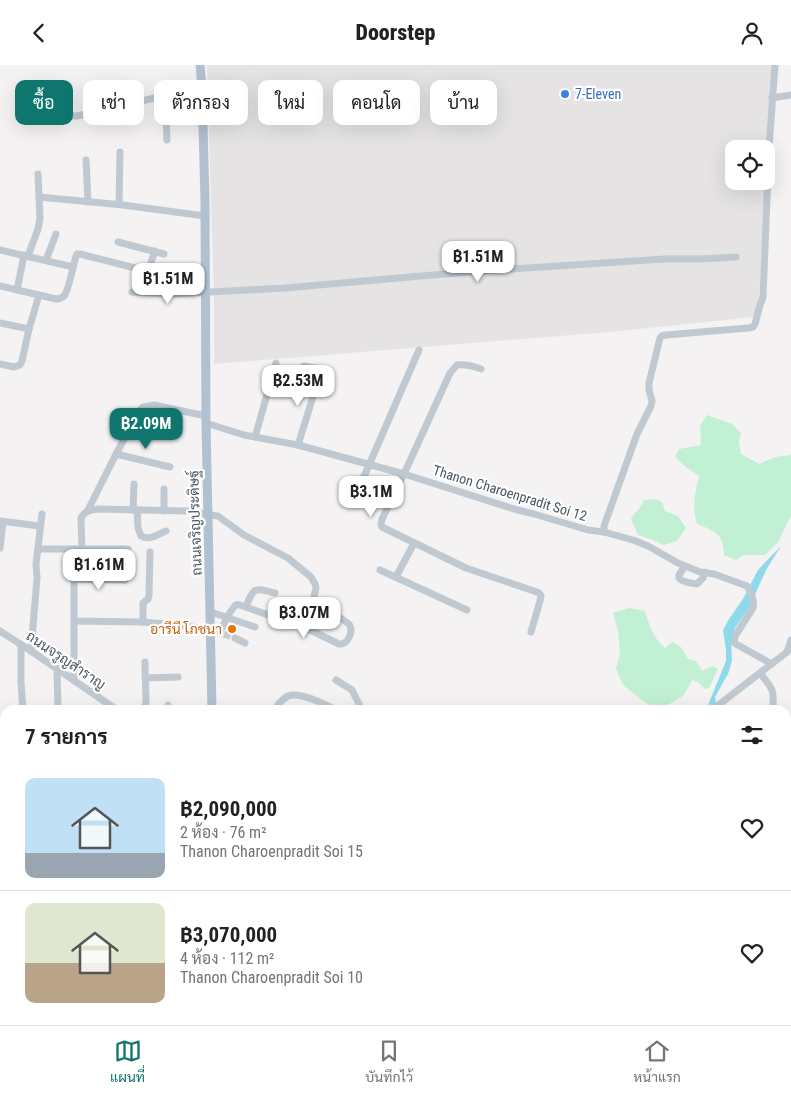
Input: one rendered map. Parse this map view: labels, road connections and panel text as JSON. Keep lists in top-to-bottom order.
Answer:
{
  "streets": {
    "main road": ["ถนนเจริญประดิษฐ์"],
    "street": ["Thanon Charoenpradit Soi 12", "ถนนจรูญสำราญ"]
  },
  "crossings": [
    ["Thanon Charoenpradit Soi 12", "ถนนเจริญประดิษฐ์"]
  ],
  "places": ["7-Eleven", "อารีนี โภชนา"],
  "page": {
    "header": "Doorstep",
    "chip": [
      "ซื้อ",
      "เช่า",
      "ตัวกรอง",
      "ใหม่",
      "คอนโด",
      "บ้าน"
    ],
    "price": [
      "฿1.51M",
      "฿1.51M",
      "฿2.53M",
      "฿2.09M",
      "฿3.1M",
      "฿1.61M",
      "฿3.07M"
    ],
    "heading": "7 รายการ",
    "list": [
      {
        "name": "฿2,090,000",
        "note": "2 ห้อง · 76 m² · Thanon Charoenpradit Soi 15"
      },
      {
        "name": "฿3,070,000",
        "note": "4 ห้อง · 112 m² · Thanon Charoenpradit Soi 10"
      }
    ],
    "tabs": ["แผนที่", "บันทึกไว้", "หน้าแรก"]
  }
}
